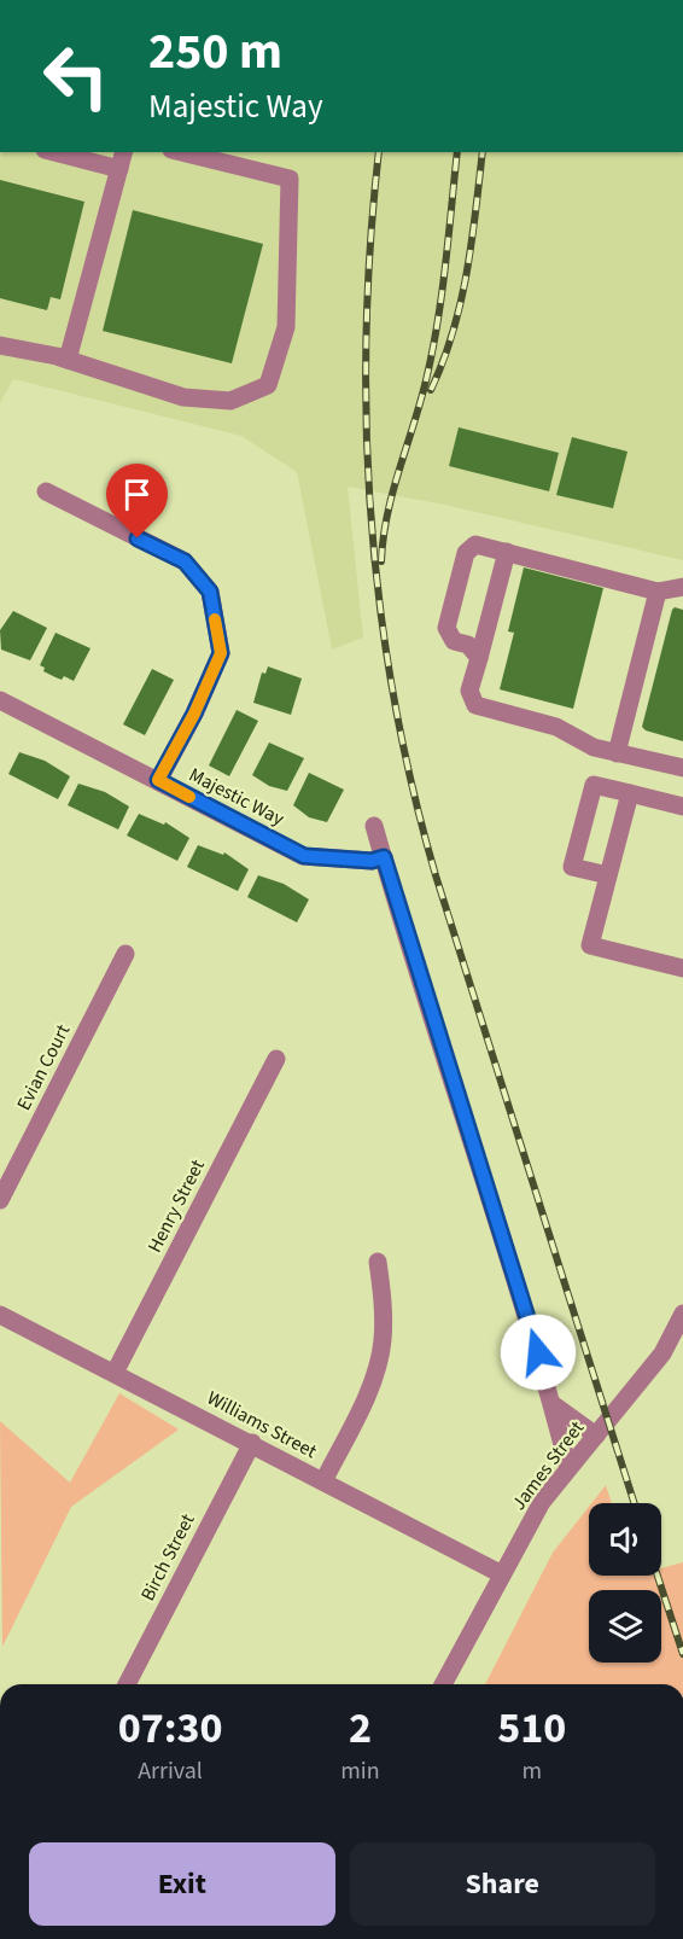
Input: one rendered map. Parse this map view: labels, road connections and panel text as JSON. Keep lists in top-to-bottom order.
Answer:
{
  "streets": {
    "street": [
      "Majestic Way",
      "Evian Court",
      "Henry Street",
      "Williams Street",
      "James Street",
      "Birch Street"
    ]
  },
  "crossings": [
    ["Henry Street", "Williams Street"],
    ["Williams Street", "James Street"],
    ["Williams Street", "Birch Street"]
  ],
  "page": {
    "turn": ["250 m", "Majestic Way"],
    "eta": [
      "07:30",
      "Arrival",
      "2",
      "min",
      "510",
      "m"
    ],
    "buttons": ["Exit", "Share"]
  }
}
